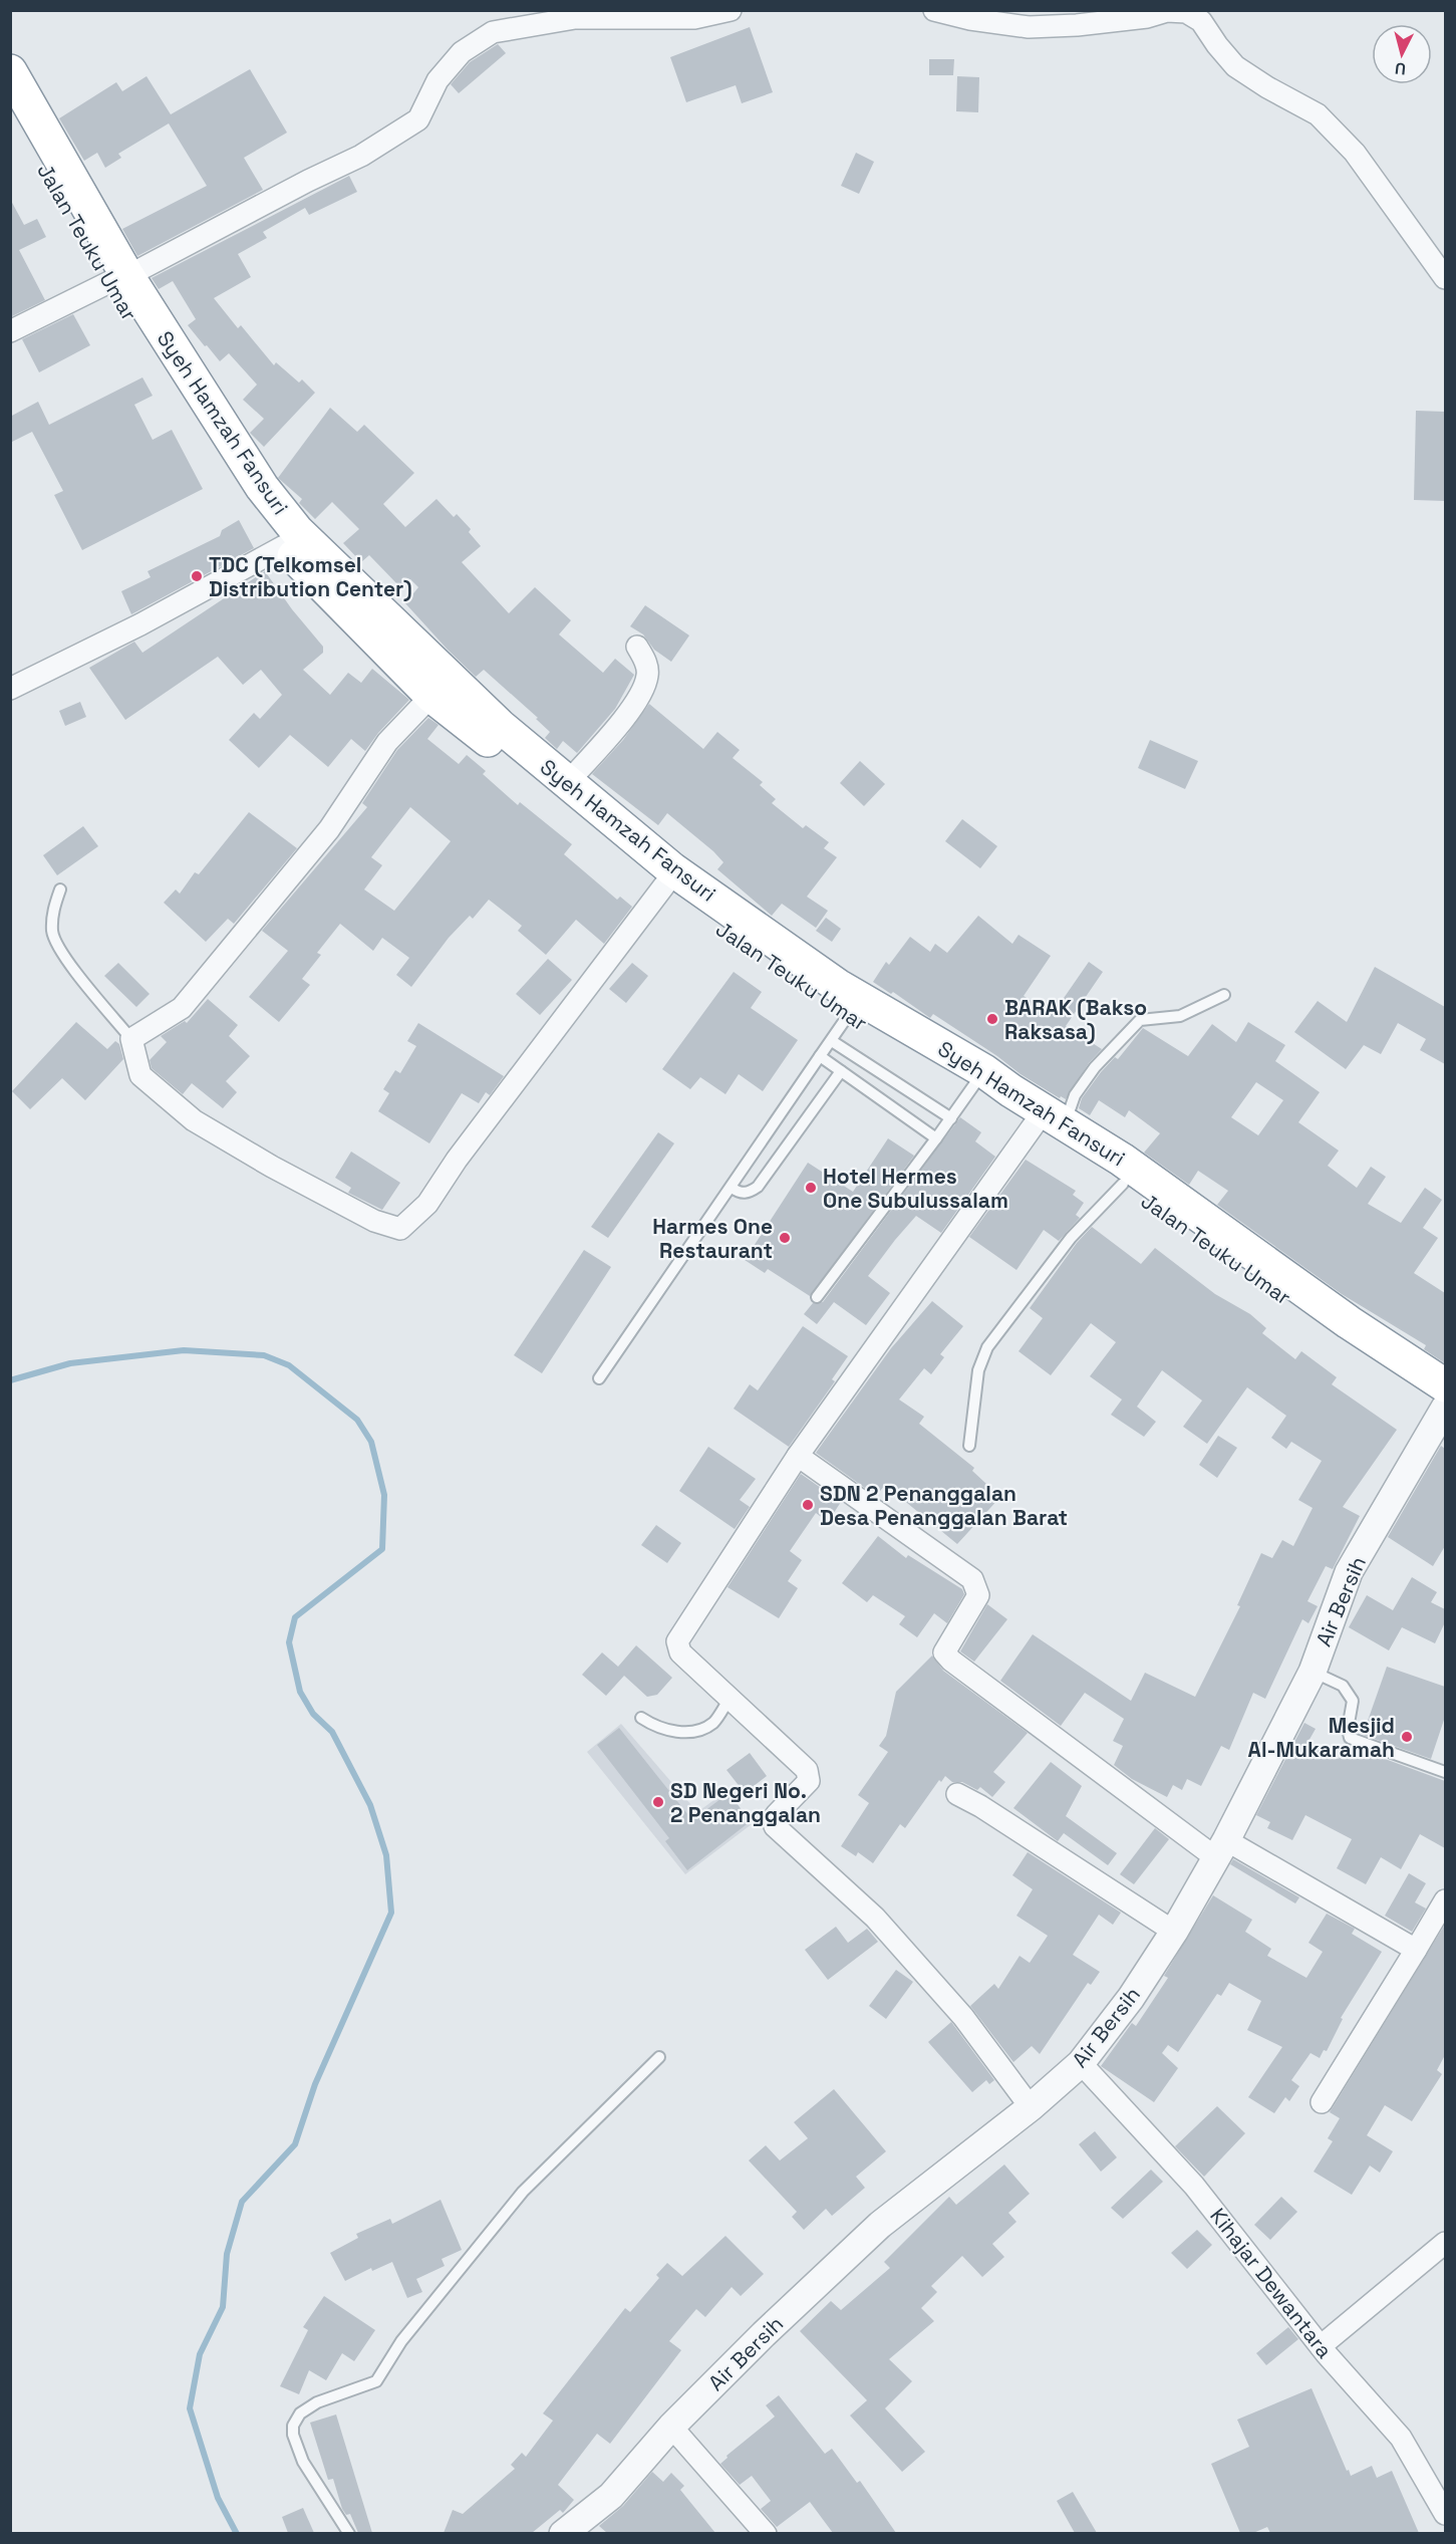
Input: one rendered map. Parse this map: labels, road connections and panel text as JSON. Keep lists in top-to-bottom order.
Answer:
{
  "streets": {
    "highway": ["Jalan Teuku Umar", "Syeh Hamzah Fansuri"],
    "street": ["Air Bersih", "Kihajar Dewantara"]
  },
  "crossings": [
    ["Jalan Teuku Umar", "Syeh Hamzah Fansuri"],
    ["Jalan Teuku Umar", "Air Bersih"],
    ["Air Bersih", "Kihajar Dewantara"]
  ],
  "places": [
    "TDC (Telkomsel Distribution Center)",
    "BARAK (Bakso Raksasa)",
    "Hotel Hermes One Subulussalam",
    "Harmes One Restaurant",
    "SDN 2 Penanggalan Desa Penanggalan Barat",
    "Mesjid Al-Mukaramah",
    "SD Negeri No. 2 Penanggalan"
  ],
  "north": "bottom"
}
